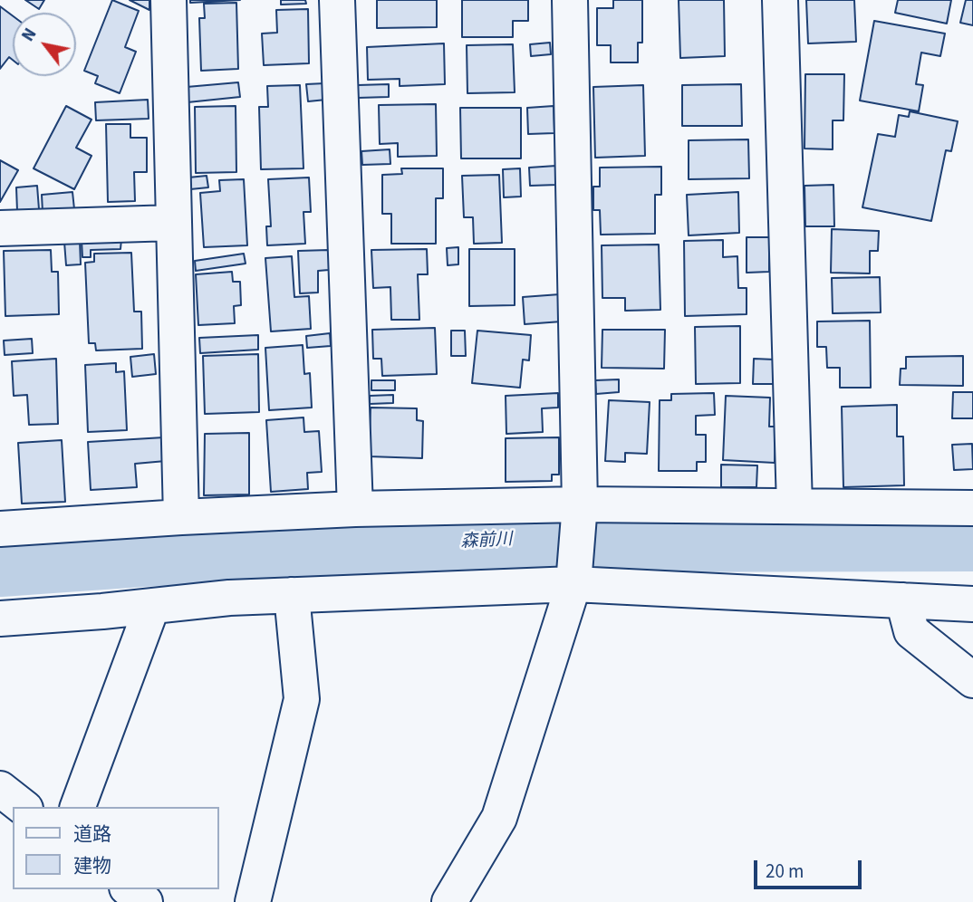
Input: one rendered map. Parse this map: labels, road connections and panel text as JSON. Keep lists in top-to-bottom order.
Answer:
{
  "water": ["森前川"],
  "legend": ["道路", "建物"],
  "scale_bar": "20 m",
  "north": "top left"
}
